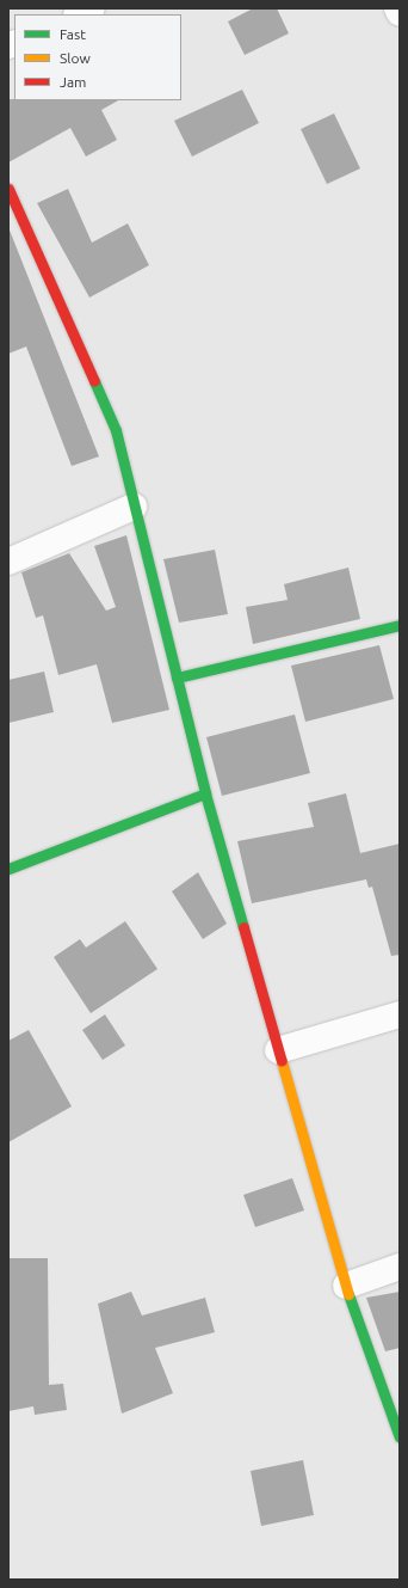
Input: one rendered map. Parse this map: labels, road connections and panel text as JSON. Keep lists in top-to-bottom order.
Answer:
{
  "legend": ["Fast", "Slow", "Jam"]
}
